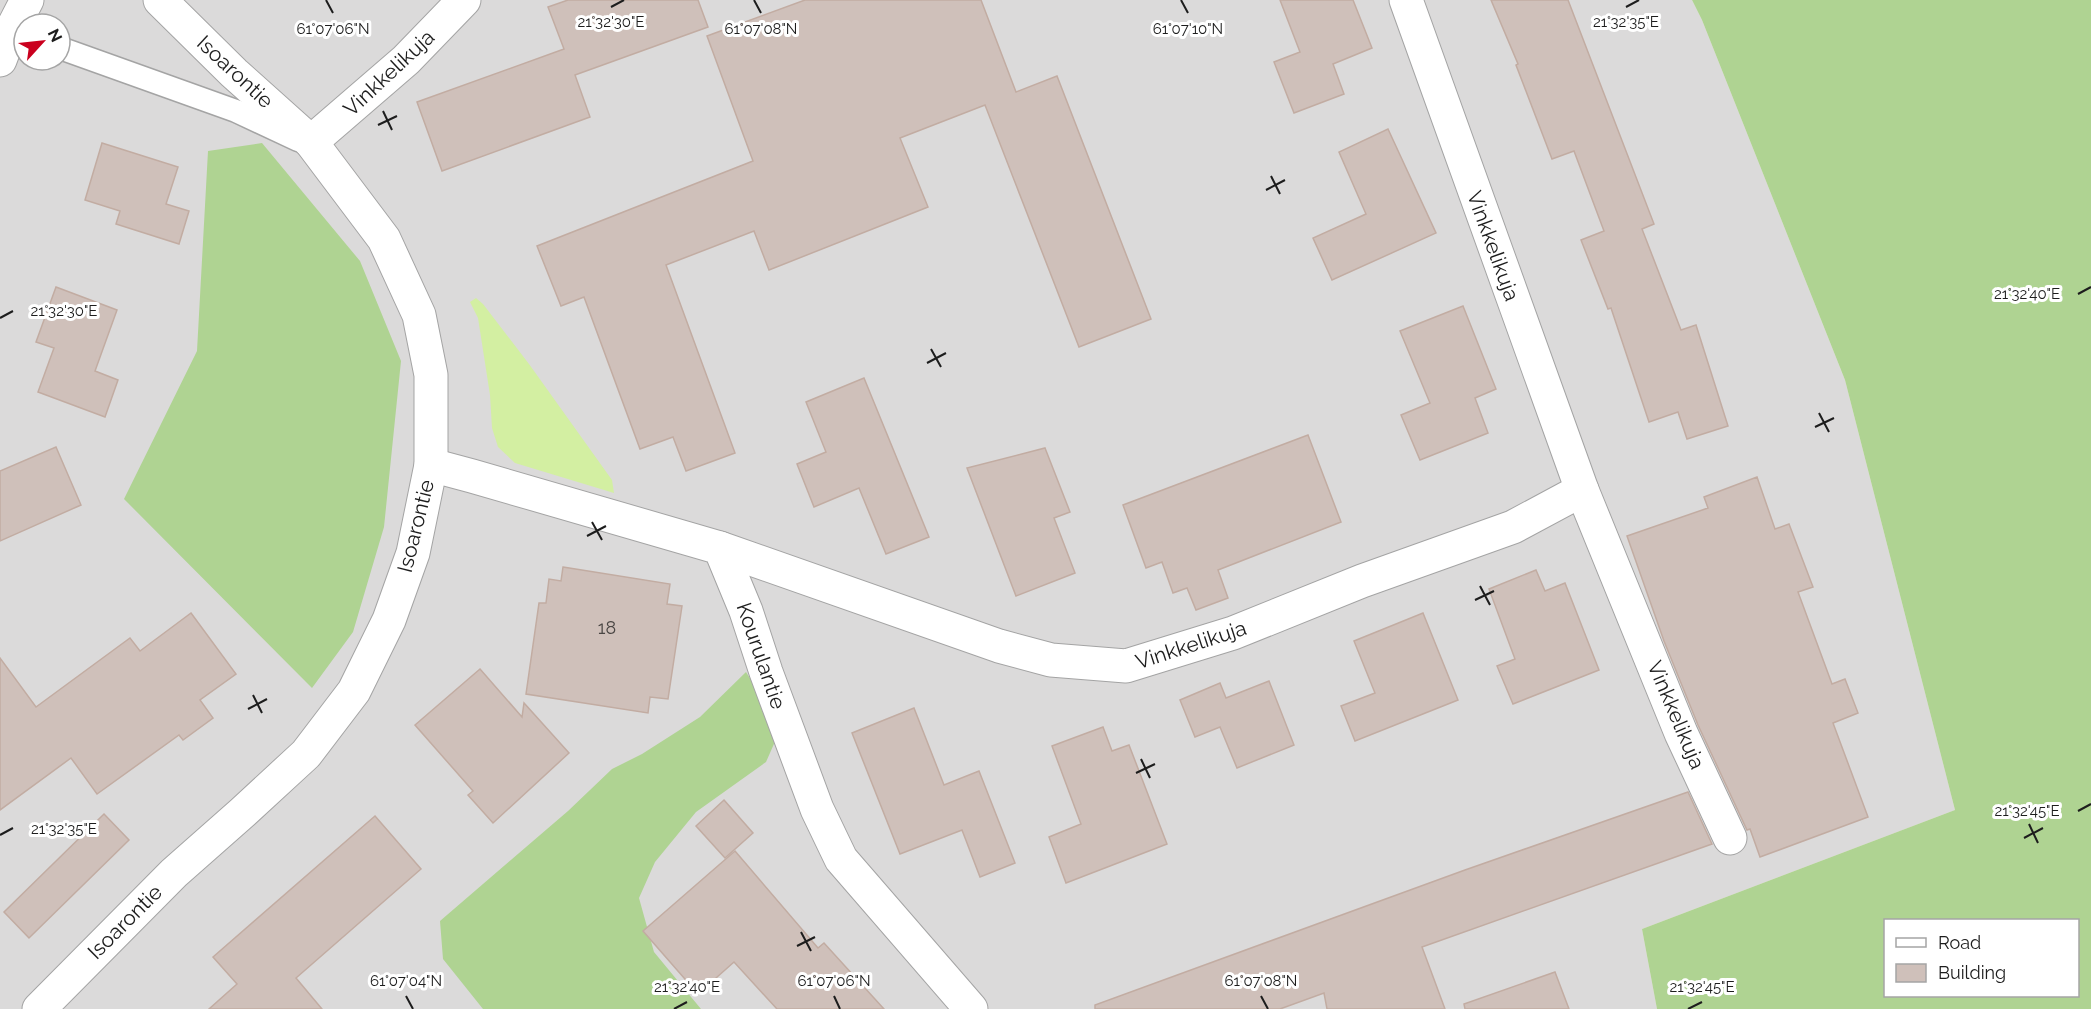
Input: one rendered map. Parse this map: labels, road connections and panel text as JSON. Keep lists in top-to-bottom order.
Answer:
{
  "streets": {
    "street": ["Isoarontie", "Vinkkelikuja", "Kourulantie"]
  },
  "crossings": [
    ["Isoarontie", "Vinkkelikuja"],
    ["Vinkkelikuja", "Kourulantie"]
  ],
  "house_numbers": ["18"],
  "legend": ["Road", "Building"],
  "north": "top right",
  "coordinates": [
    "21°32'30\"E",
    "21°32'35\"E",
    "61°07'06\"N",
    "61°07'08\"N",
    "61°07'10\"N",
    "21°32'40\"E",
    "21°32'45\"E",
    "61°07'04\"N"
  ]
}
